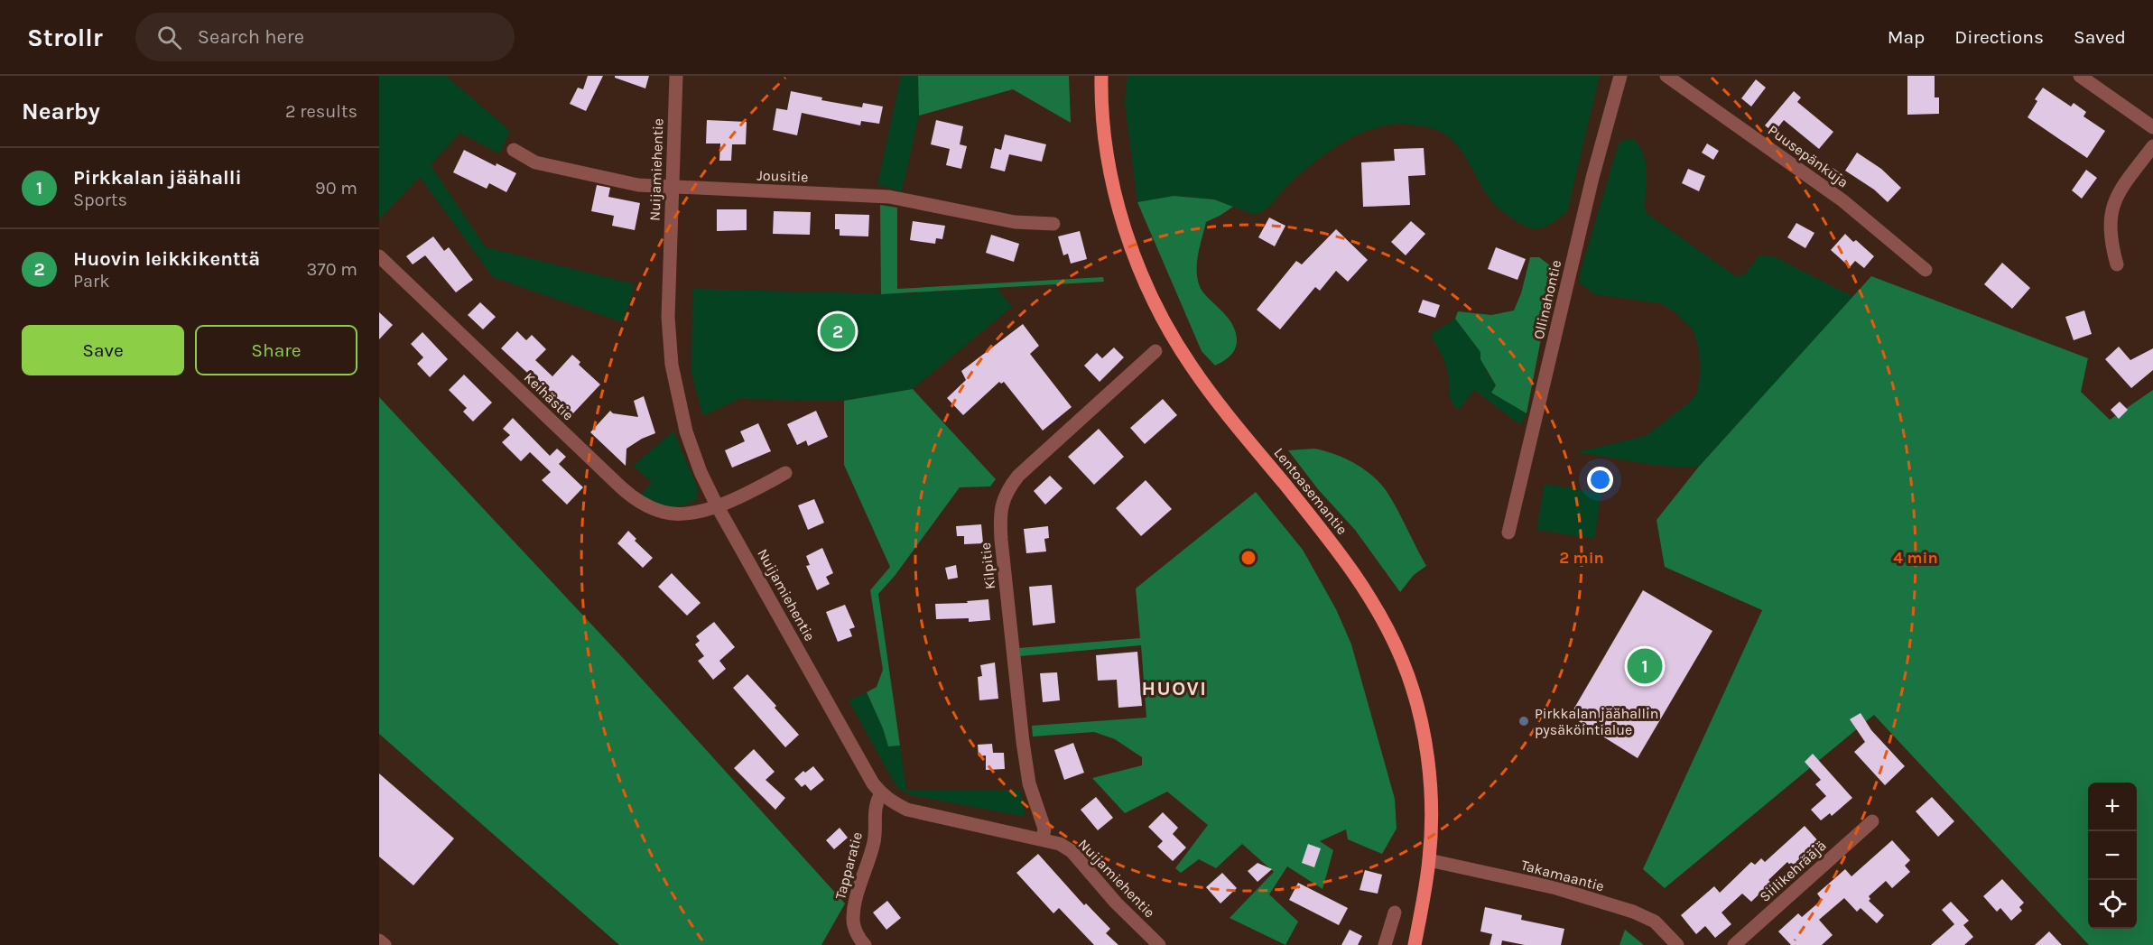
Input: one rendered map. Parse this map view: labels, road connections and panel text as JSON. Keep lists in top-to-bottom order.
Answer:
{
  "streets": {
    "main road": ["Lentoasemantie"],
    "street": [
      "Puusepänkuja",
      "Nuijamiehentie",
      "Jousitie",
      "Ollinahontie",
      "Keihästie",
      "Kilpitie",
      "Tapparatie",
      "Siilikehrääjä",
      "Takamaantie"
    ]
  },
  "crossings": [
    ["Nuijamiehentie", "Jousitie"],
    ["Nuijamiehentie", "Keihästie"],
    ["Nuijamiehentie", "Kilpitie"],
    ["Nuijamiehentie", "Tapparatie"],
    ["Lentoasemantie", "Takamaantie"]
  ],
  "districts": ["HUOVI"],
  "places": ["Pirkkalan jäähallin pysäköintialue"],
  "page": {
    "header": "Strollr",
    "search": "Search here",
    "nav": ["Map", "Directions", "Saved"],
    "heading": ["Nearby", "2 results"],
    "list": [
      {
        "mark": "1",
        "name": "Pirkkalan jäähalli",
        "note": "Sports",
        "value": "90 m"
      },
      {
        "mark": "2",
        "name": "Huovin leikkikenttä",
        "note": "Park",
        "value": "370 m"
      }
    ],
    "buttons": ["Save", "Share"],
    "pins": ["2", "1"],
    "map_buttons": ["+", "−"]
  },
  "rings": ["2 min", "4 min"]
}
